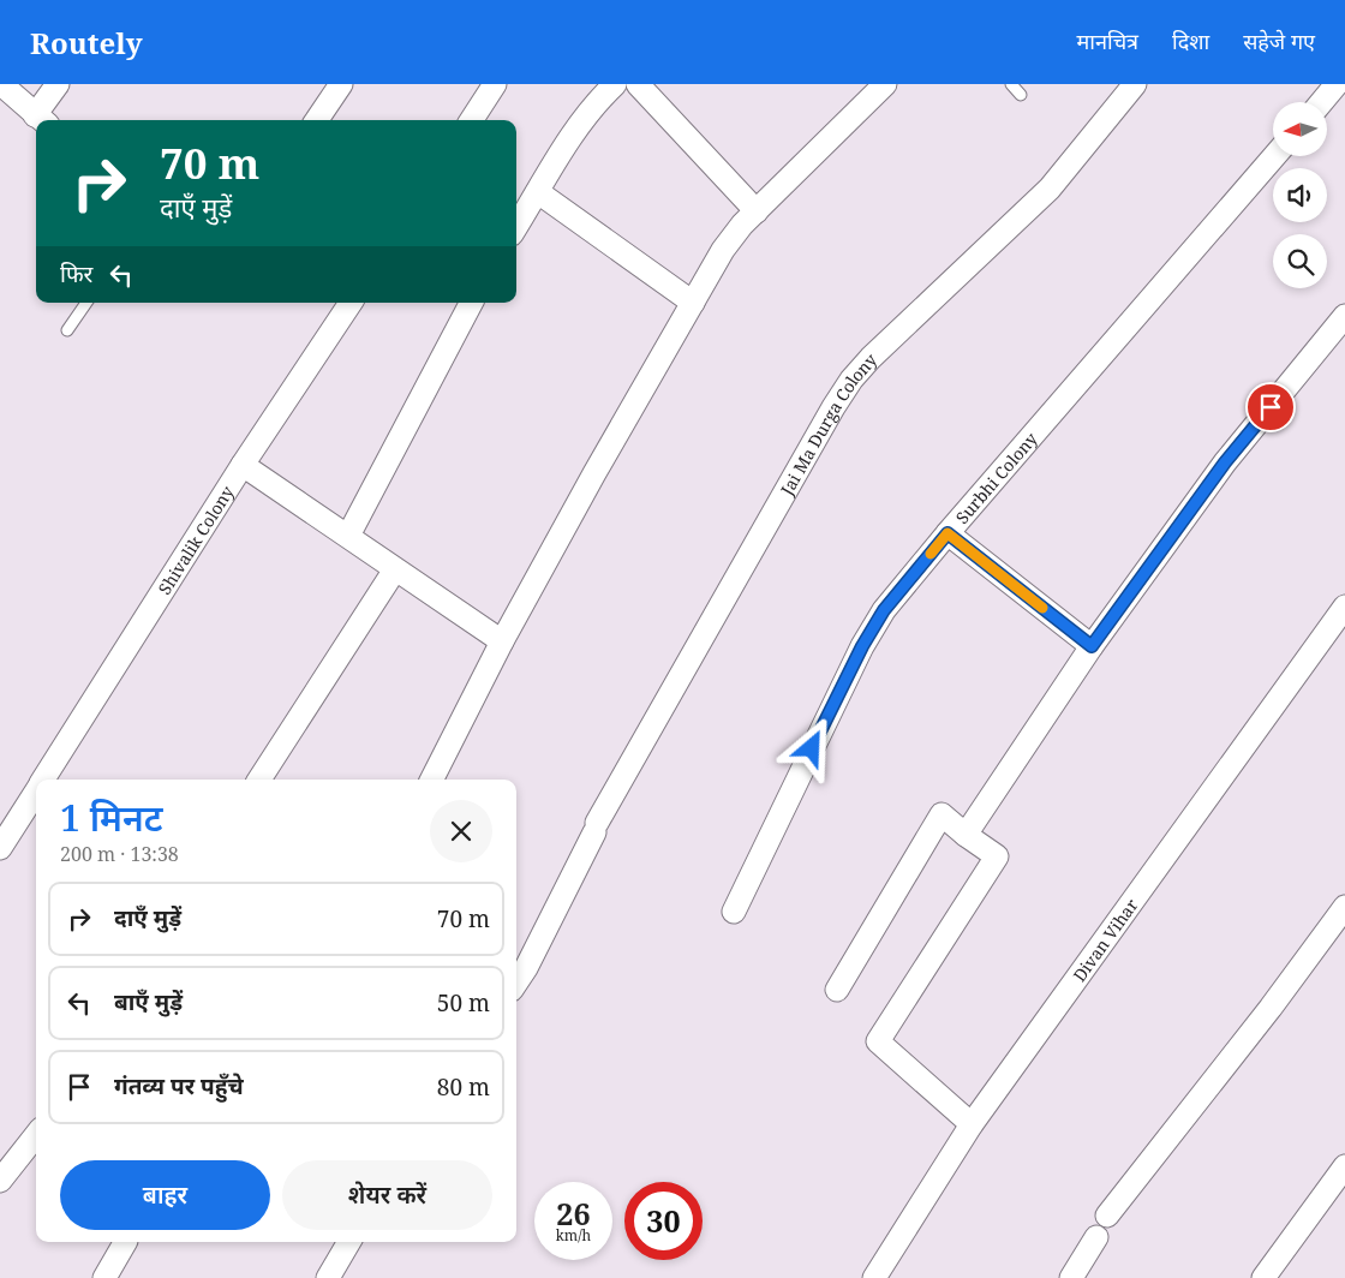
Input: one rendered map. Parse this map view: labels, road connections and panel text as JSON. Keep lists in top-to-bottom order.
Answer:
{
  "streets": {
    "street": [
      "Jai Ma Durga Colony",
      "Surbhi Colony",
      "Shivalik Colony",
      "Divan Vihar"
    ]
  },
  "north": "left",
  "page": {
    "header": "Routely",
    "nav": ["मानचित्र", "दिशा", "सहेजे गए"],
    "turn": ["70 m", "दाएँ मुड़ें"],
    "then": "फिर",
    "heading": ["1 मिनट", "200 m · 13:38"],
    "list": [
      {
        "name": "दाएँ मुड़ें",
        "value": "70 m"
      },
      {
        "name": "बाएँ मुड़ें",
        "value": "50 m"
      },
      {
        "name": "गंतव्य पर पहुँचे",
        "value": "80 m"
      }
    ],
    "buttons": ["बाहर", "शेयर करें"],
    "speed": "26 km/h",
    "limit": "30"
  }
}
